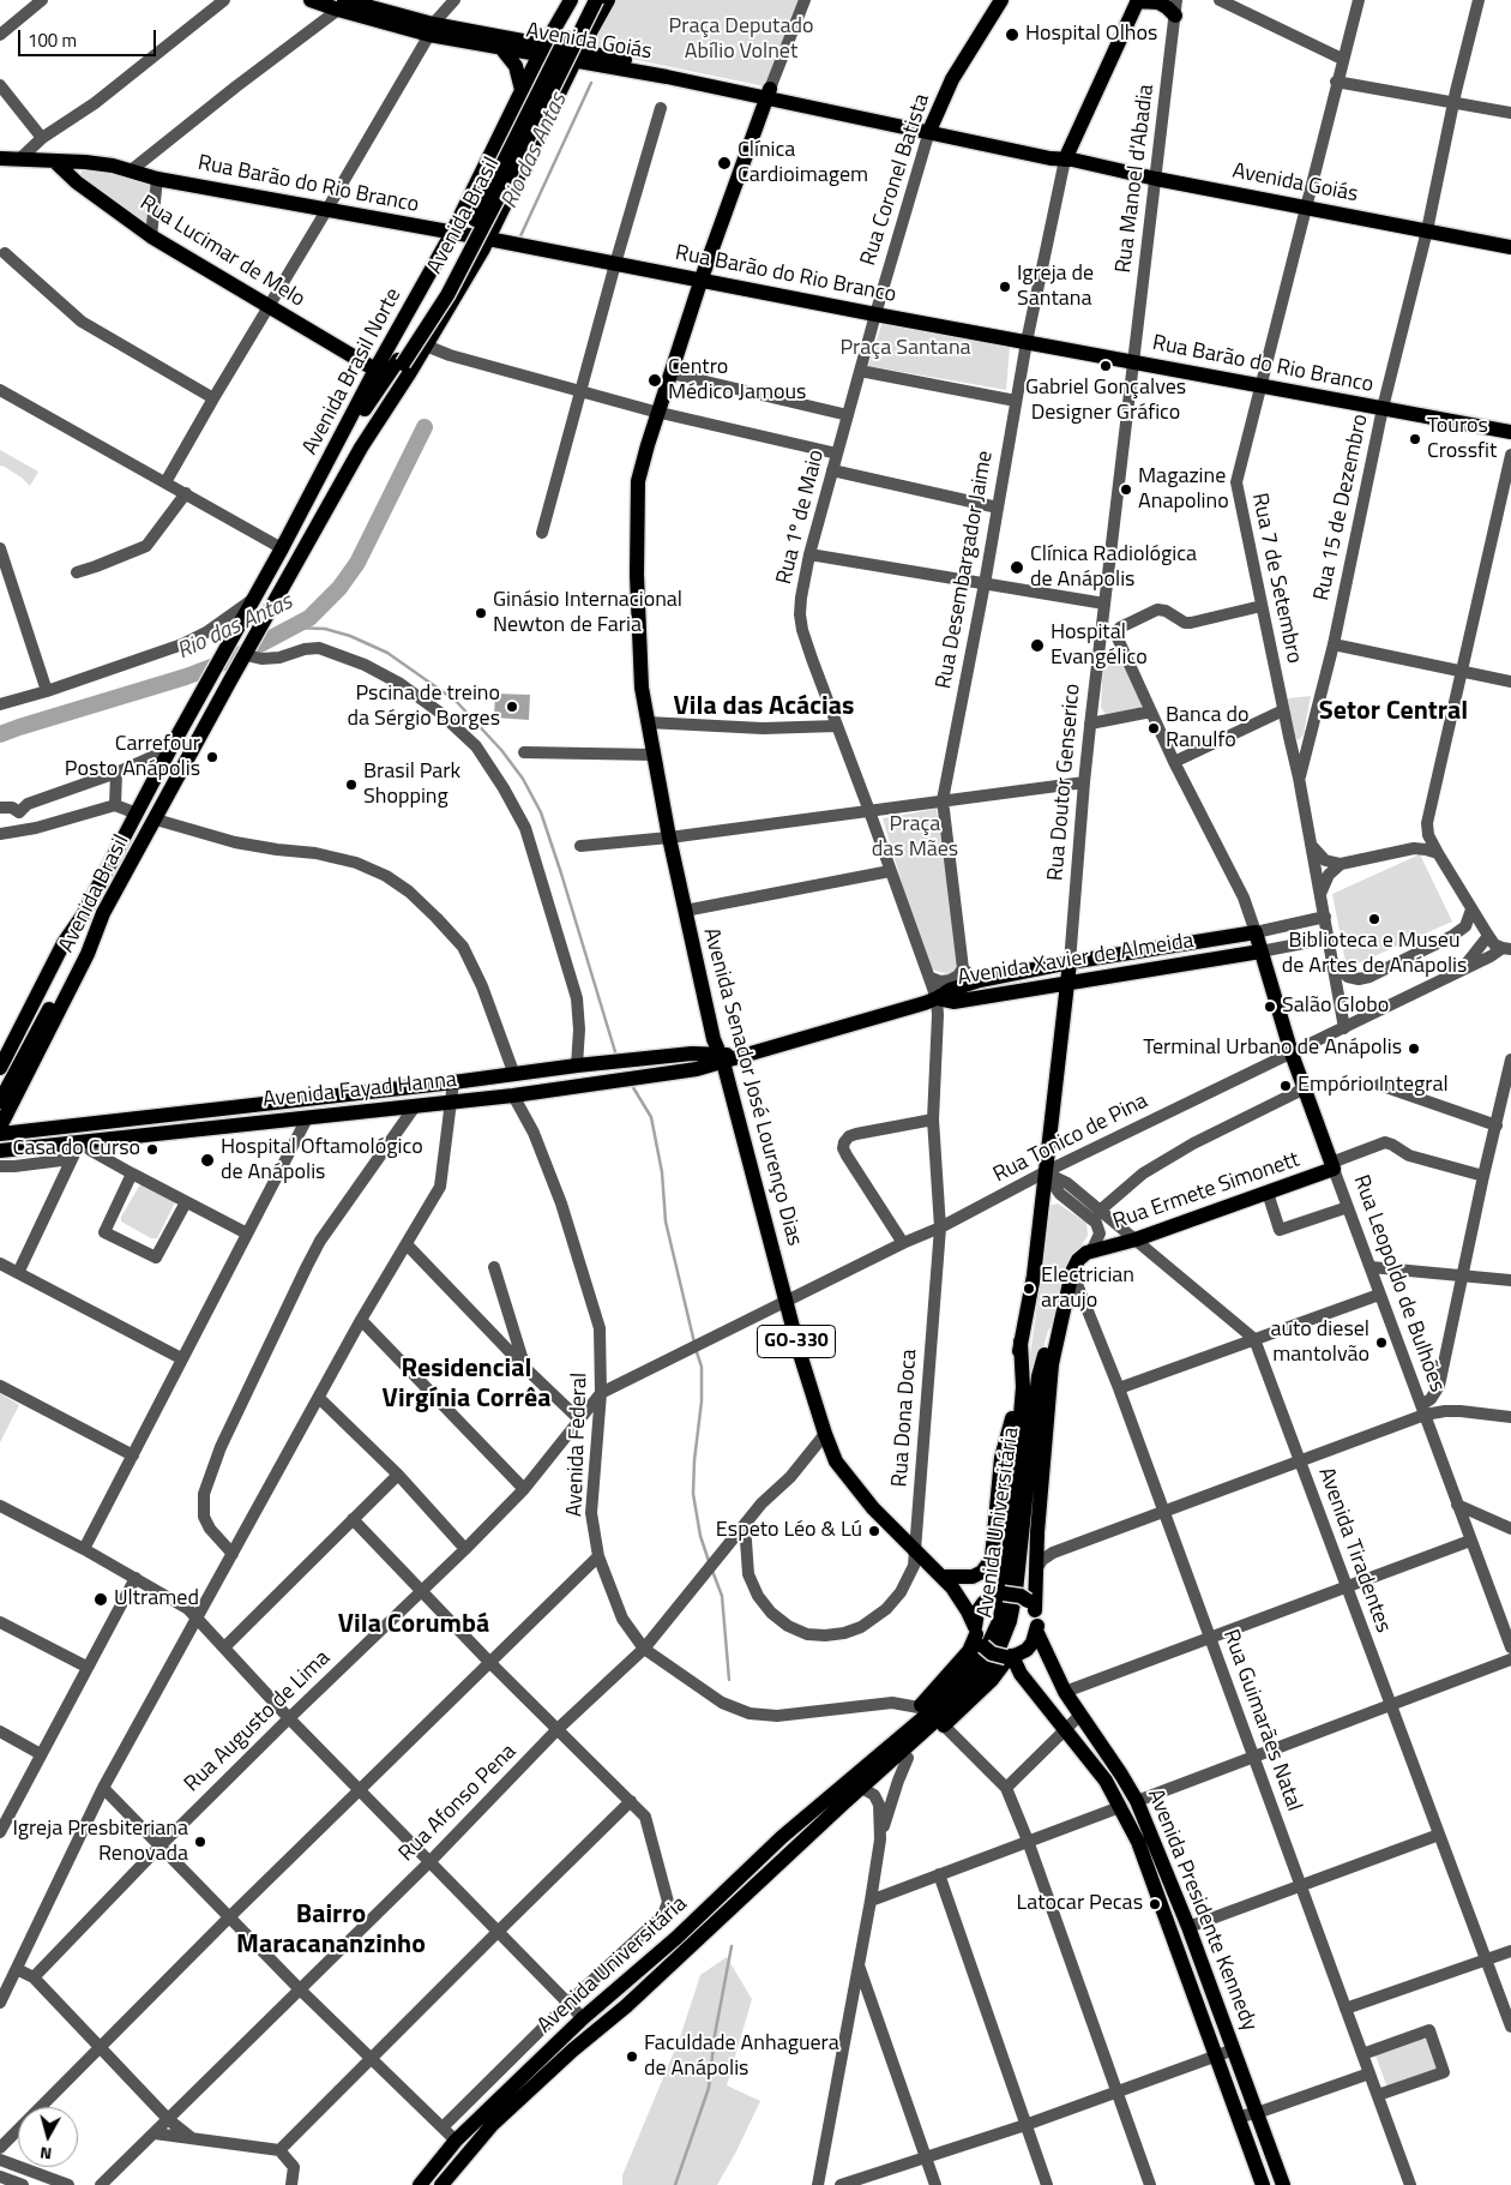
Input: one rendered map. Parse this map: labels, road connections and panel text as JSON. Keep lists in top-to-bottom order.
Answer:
{
  "streets": {
    "main road": [
      "Avenida Goiás",
      "Rua Coronel Batista",
      "Rua Barão do Rio Branco",
      "Avenida Brasil",
      "Rua Lucimar de Melo",
      "Avenida Brasil Norte",
      "Rua Doutor Genserico",
      "Avenida Xavier de Almeida",
      "Avenida Senador José Lourenço Dias",
      "Avenida Fayad Hanna",
      "Rua Ermete Simonett",
      "Rua Leopoldo de Bulhões",
      "GO-330",
      "Avenida Universitária",
      "Avenida Presidente Kennedy"
    ],
    "street": [
      "Rua Manoel d'Abadia",
      "Rua 15 de Dezembro",
      "Rua 1º de Maio",
      "Rua Desembargador Jaime",
      "Rua 7 de Setembro",
      "Rua Tonico de Pina",
      "Rua Dona Doca",
      "Avenida Federal",
      "Avenida Tiradentes",
      "Rua Guimarães Natal",
      "Rua Augusto de Lima",
      "Rua Afonso Pena"
    ]
  },
  "crossings": [
    ["Avenida Goiás", "Rua Manoel d'Abadia"],
    ["Avenida Goiás", "Rua Coronel Batista"],
    ["Avenida Goiás", "Avenida Brasil Norte"],
    ["Avenida Goiás", "Rua 15 de Dezembro"],
    ["Avenida Goiás", "Rua Desembargador Jaime"],
    ["Avenida Goiás", "Rua 7 de Setembro"],
    ["Avenida Goiás", "Avenida Senador José Lourenço Dias"],
    ["Rua Manoel d'Abadia", "Rua Barão do Rio Branco"],
    ["Rua Manoel d'Abadia", "Rua Doutor Genserico"],
    ["Rua Coronel Batista", "Rua Barão do Rio Branco"],
    ["Rua Coronel Batista", "Rua 1º de Maio"],
    ["Rua Barão do Rio Branco", "Rua Lucimar de Melo"],
    ["Rua Barão do Rio Branco", "Avenida Brasil Norte"],
    ["Rua Barão do Rio Branco", "Rua 15 de Dezembro"],
    ["Rua Barão do Rio Branco", "Rua 1º de Maio"],
    ["Rua Barão do Rio Branco", "Rua Desembargador Jaime"],
    ["Rua Barão do Rio Branco", "Rua 7 de Setembro"],
    ["Rua Barão do Rio Branco", "Rua Doutor Genserico"],
    ["Rua Barão do Rio Branco", "Avenida Senador José Lourenço Dias"],
    ["Avenida Brasil", "Avenida Brasil Norte"],
    ["Rua Lucimar de Melo", "Avenida Brasil Norte"],
    ["Rua 15 de Dezembro", "Rua 7 de Setembro"],
    ["Rua 1º de Maio", "Avenida Xavier de Almeida"],
    ["Rua 1º de Maio", "Rua Dona Doca"],
    ["Rua 7 de Setembro", "Avenida Xavier de Almeida"],
    ["Rua 7 de Setembro", "Rua Tonico de Pina"],
    ["Rua Doutor Genserico", "Avenida Xavier de Almeida"],
    ["Rua Doutor Genserico", "Rua Tonico de Pina"],
    ["Rua Doutor Genserico", "Avenida Universitária"],
    ["Rua Doutor Genserico", "Avenida Tiradentes"],
    ["Avenida Xavier de Almeida", "Rua Leopoldo de Bulhões"],
    ["Avenida Xavier de Almeida", "Rua Dona Doca"],
    ["Avenida Senador José Lourenço Dias", "Avenida Fayad Hanna"],
    ["Avenida Senador José Lourenço Dias", "Rua Tonico de Pina"],
    ["Avenida Senador José Lourenço Dias", "Rua Dona Doca"],
    ["Avenida Senador José Lourenço Dias", "Avenida Universitária"],
    ["Avenida Senador José Lourenço Dias", "Rua Afonso Pena"],
    ["Avenida Senador José Lourenço Dias", "Avenida Presidente Kennedy"],
    ["Avenida Fayad Hanna", "Avenida Federal"],
    ["Rua Tonico de Pina", "Rua Leopoldo de Bulhões"],
    ["Rua Tonico de Pina", "Rua Dona Doca"],
    ["Rua Tonico de Pina", "Avenida Universitária"],
    ["Rua Tonico de Pina", "Avenida Tiradentes"],
    ["Rua Tonico de Pina", "Rua Augusto de Lima"],
    ["Rua Ermete Simonett", "Rua Leopoldo de Bulhões"],
    ["Rua Ermete Simonett", "Avenida Tiradentes"],
    ["Rua Dona Doca", "Rua Afonso Pena"],
    ["Avenida Federal", "Avenida Universitária"],
    ["Avenida Federal", "Rua Augusto de Lima"],
    ["Avenida Federal", "Rua Afonso Pena"],
    ["Avenida Universitária", "Avenida Tiradentes"],
    ["Avenida Universitária", "Rua Guimarães Natal"],
    ["Avenida Universitária", "Avenida Presidente Kennedy"]
  ],
  "districts": [
    "Vila das Acácias",
    "Setor Central",
    "Residencial Virgínia Corrêa",
    "Vila Corumbá",
    "Bairro Maracananzinho"
  ],
  "water": ["Rio das Antas"],
  "parks": ["Praça Deputado Abílio Volnet", "Praça Santana", "Praça das Mães"],
  "places": [
    "Hospital Olhos",
    "Clínica Cardioimagem",
    "Igreja de Santana",
    "Gabriel Gonçalves Designer Gráfico",
    "Centro Médico Jamous",
    "Touros Crossfit",
    "Magazine Anapolino",
    "Clínica Radiológica de Anápolis",
    "Ginásio Internacional Newton de Faria",
    "Hospital Evangélico",
    "Pscina de treino da Sérgio Borges",
    "Banca do Ranulfo",
    "Carrefour Posto Anápolis",
    "Brasil Park Shopping",
    "Biblioteca e Museu de Artes de Anápolis",
    "Salão Globo",
    "Terminal Urbano de Anápolis",
    "Empório Integral",
    "Casa do Curso",
    "Hospital Oftamológico de Anápolis",
    "Electrician araujo",
    "auto diesel mantolvão",
    "Espeto Léo & Lú",
    "Ultramed",
    "Igreja Presbiteriana Renovada",
    "Latocar Pecas",
    "Faculdade Anhaguera de Anápolis"
  ],
  "scale_bar": "100 m",
  "north": "bottom"
}
